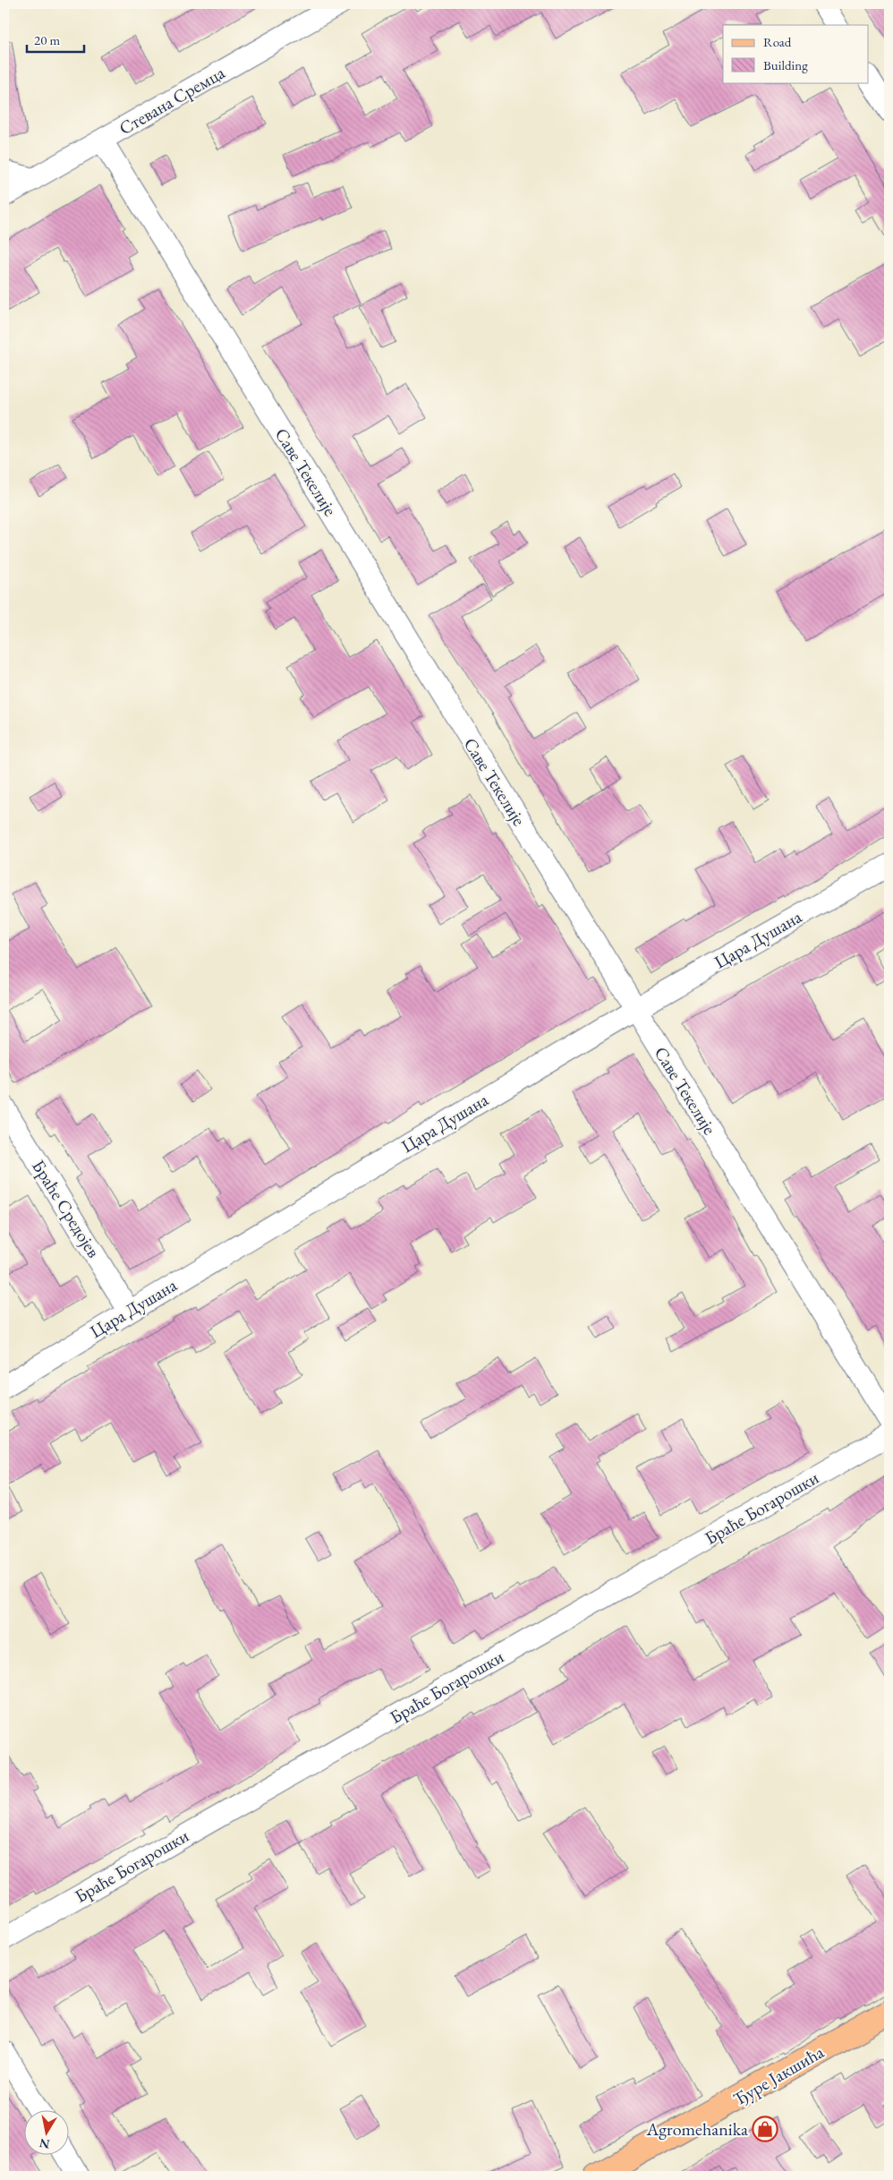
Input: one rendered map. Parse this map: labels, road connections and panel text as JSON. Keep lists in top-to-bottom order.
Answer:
{
  "streets": {
    "main road": ["Ђуре Јакшића"],
    "street": [
      "Стевана Сремца",
      "Саве Текелије",
      "Цара Душана",
      "Браће Средојев",
      "Браће Богарошки"
    ]
  },
  "crossings": [
    ["Стевана Сремца", "Саве Текелије"],
    ["Саве Текелије", "Цара Душана"],
    ["Цара Душана", "Браће Средојев"]
  ],
  "places": {
    "shop": ["Agromehanika"]
  },
  "legend": ["Road", "Building"],
  "scale_bar": "20 m",
  "north": "bottom"
}
